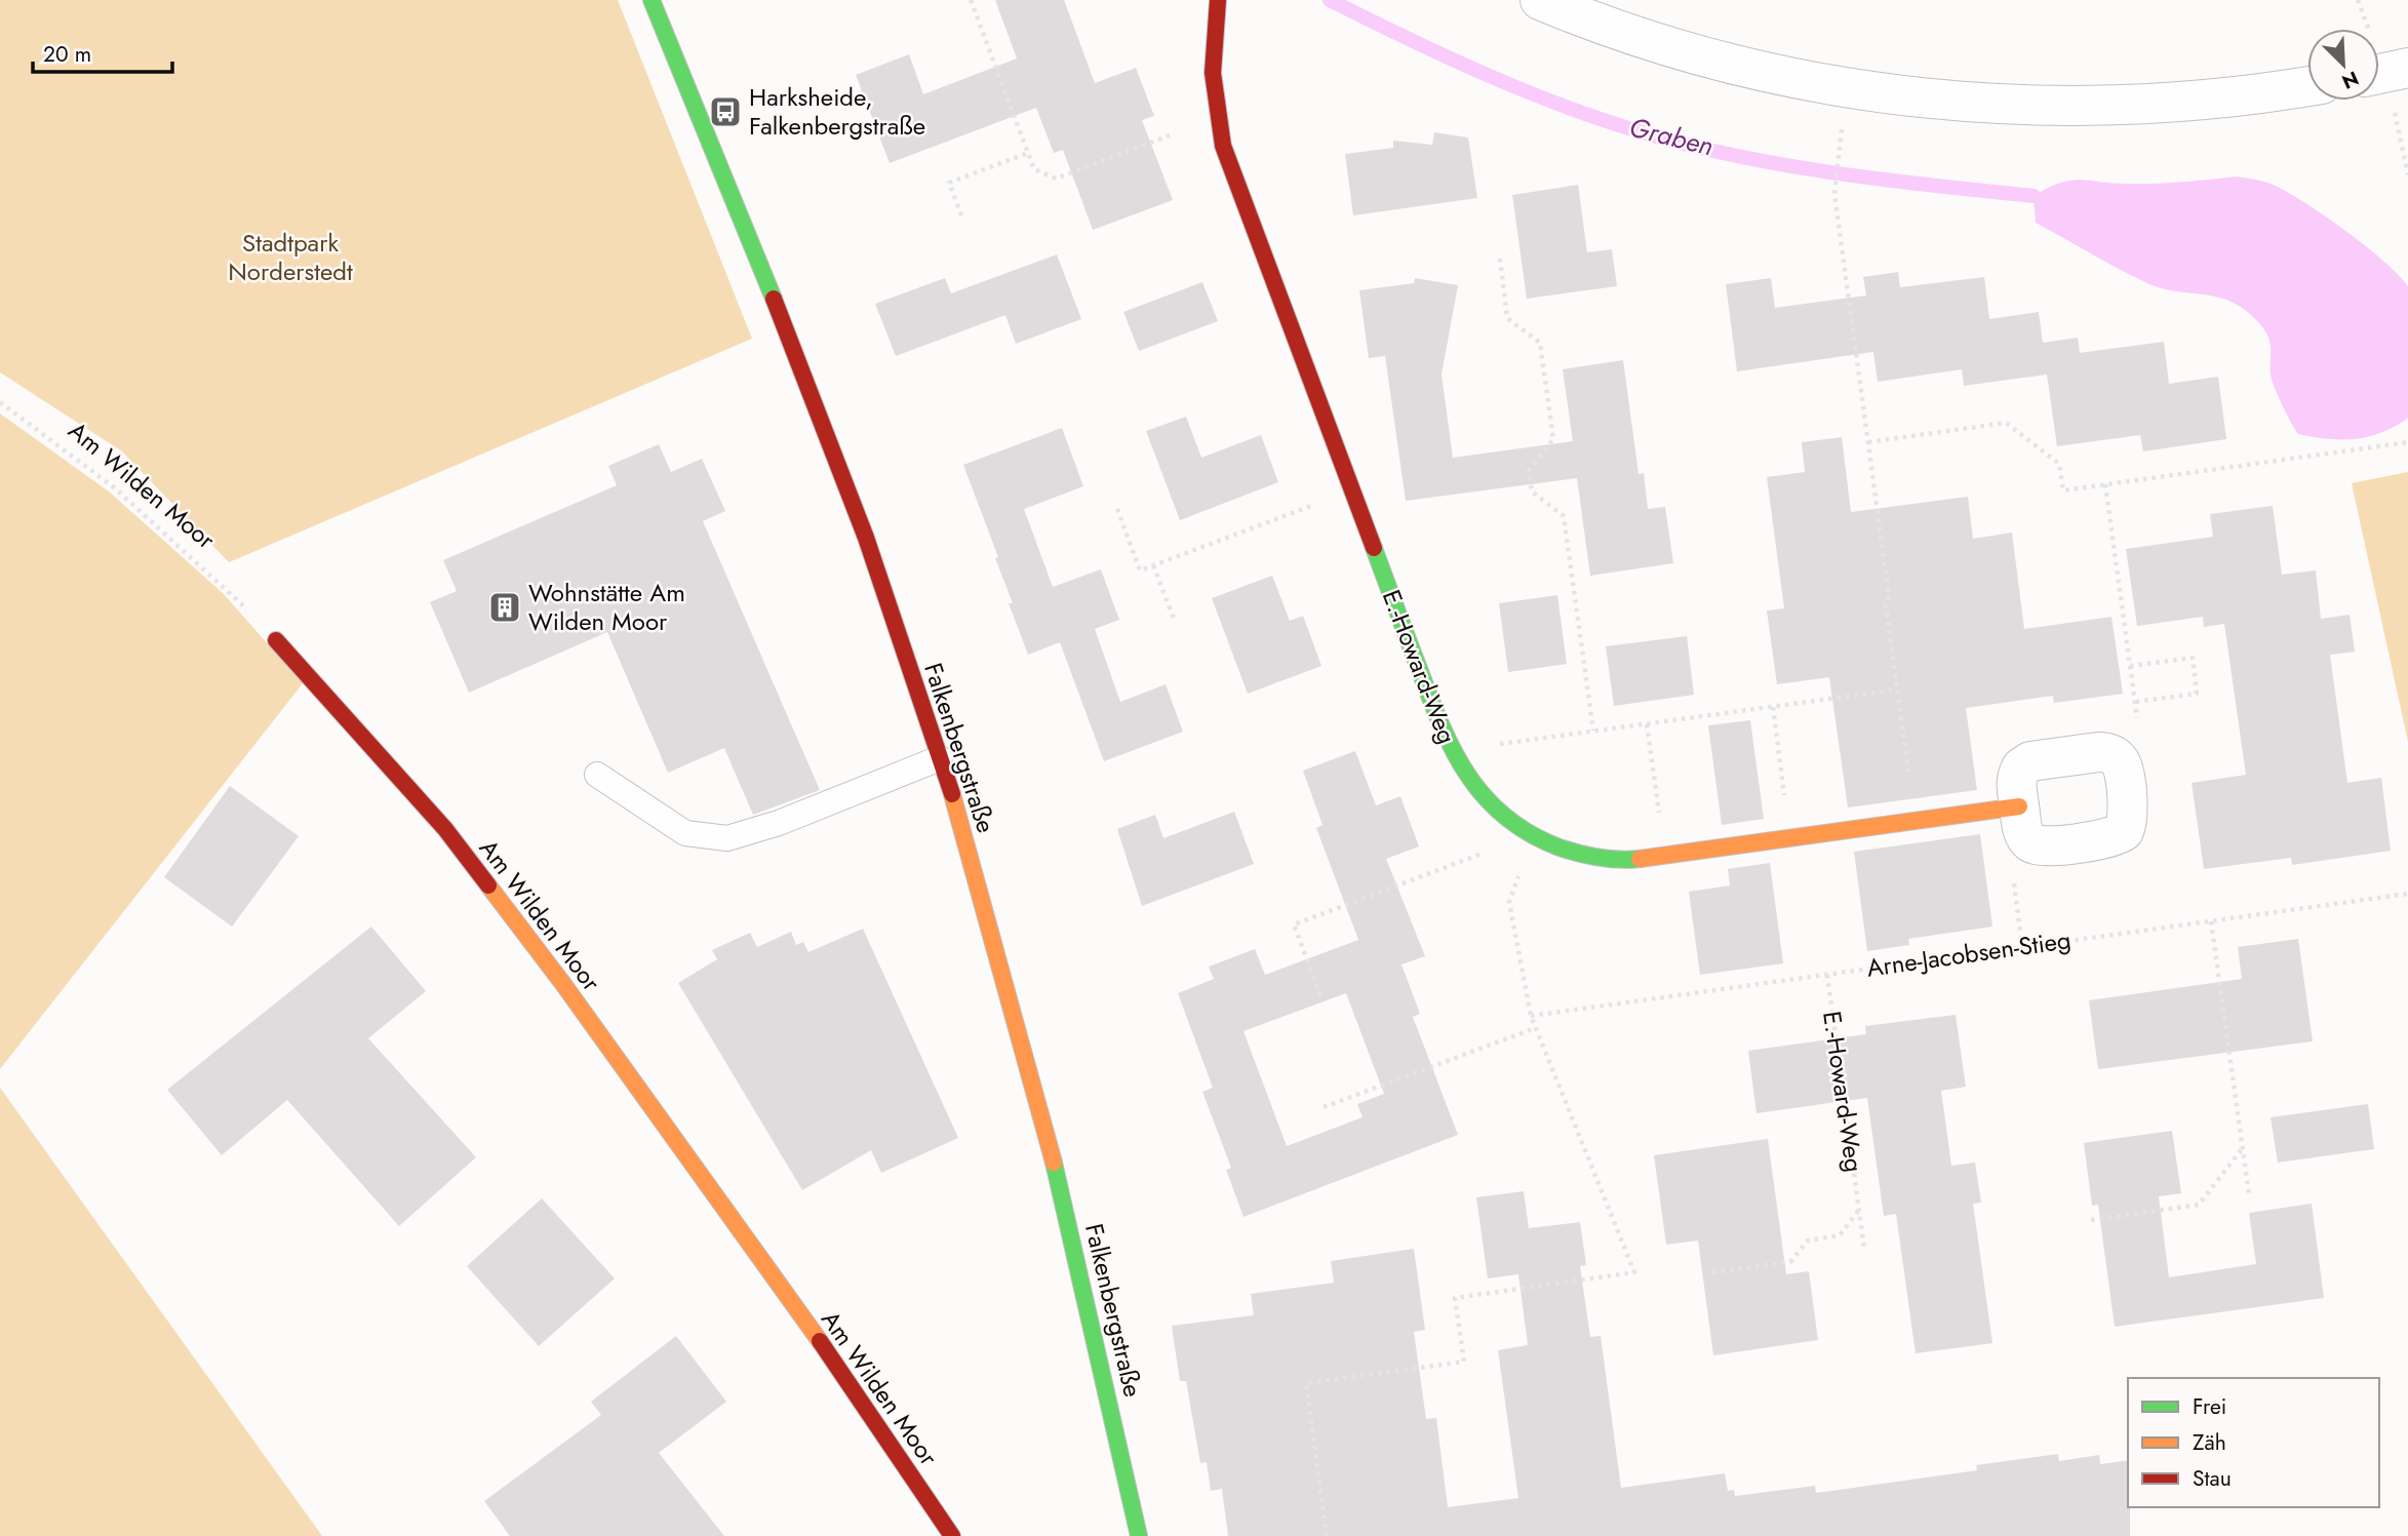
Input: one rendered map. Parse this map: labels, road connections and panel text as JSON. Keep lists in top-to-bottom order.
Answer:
{
  "streets": {
    "street": ["Am Wilden Moor", "E.-Howard-Weg", "Falkenbergstraße"],
    "path": ["Arne-Jacobsen-Stieg"]
  },
  "crossings": [
    ["E.-Howard-Weg", "Arne-Jacobsen-Stieg"]
  ],
  "water": ["Graben"],
  "parks": ["Stadtpark Norderstedt"],
  "places": {
    "bus stop": ["Harksheide, Falkenbergstraße"],
    "building": ["Wohnstätte Am Wilden Moor"]
  },
  "legend": ["Frei", "Zäh", "Stau"],
  "scale_bar": "20 m",
  "north": "bottom right"
}
